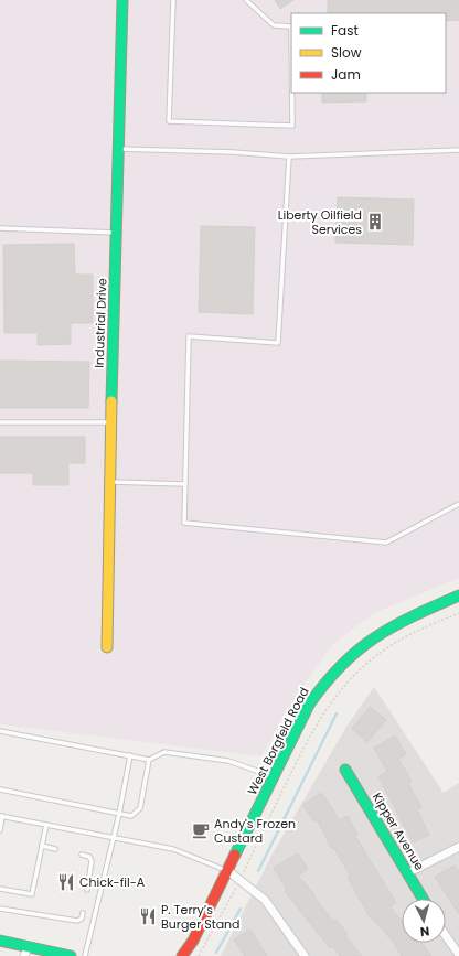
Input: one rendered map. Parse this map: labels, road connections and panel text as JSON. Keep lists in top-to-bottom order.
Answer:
{
  "streets": {
    "street": ["Industrial Drive", "West Borgfeld Road", "Kipper Avenue"]
  },
  "places": {
    "building": ["Liberty Oilfield Services"],
    "cafe": ["Andy's Frozen Custard"],
    "restaurant": ["Chick-fil-A", "P. Terry’s Burger Stand"]
  },
  "legend": ["Fast", "Slow", "Jam"],
  "north": "bottom"
}
